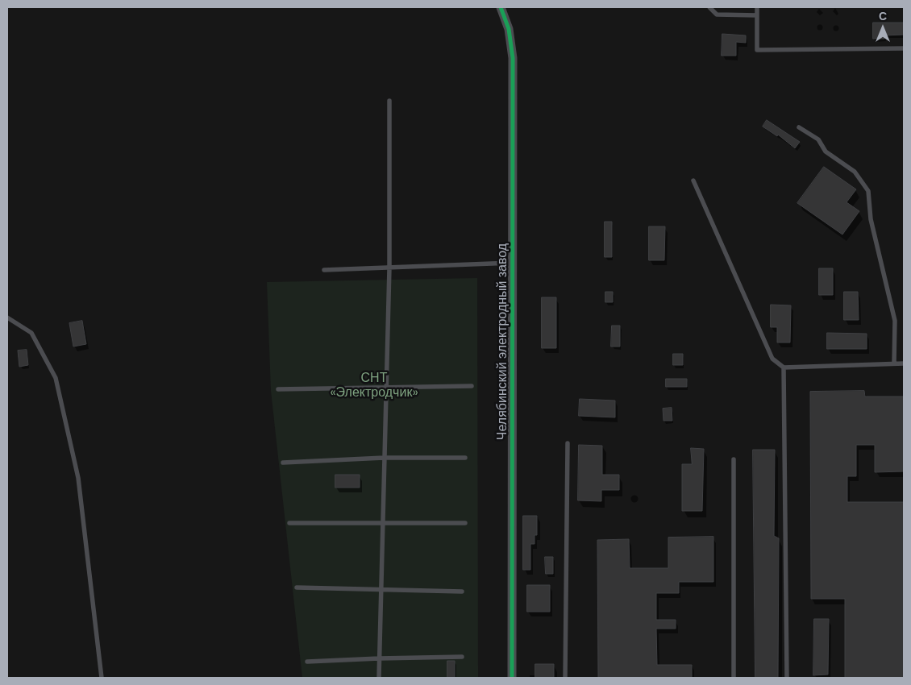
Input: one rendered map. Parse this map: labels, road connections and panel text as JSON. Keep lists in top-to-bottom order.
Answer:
{
  "streets": {
    "street": ["Челябинский электродный завод"]
  },
  "parks": ["СНТ «Электродчик»"],
  "north": "top"
}
